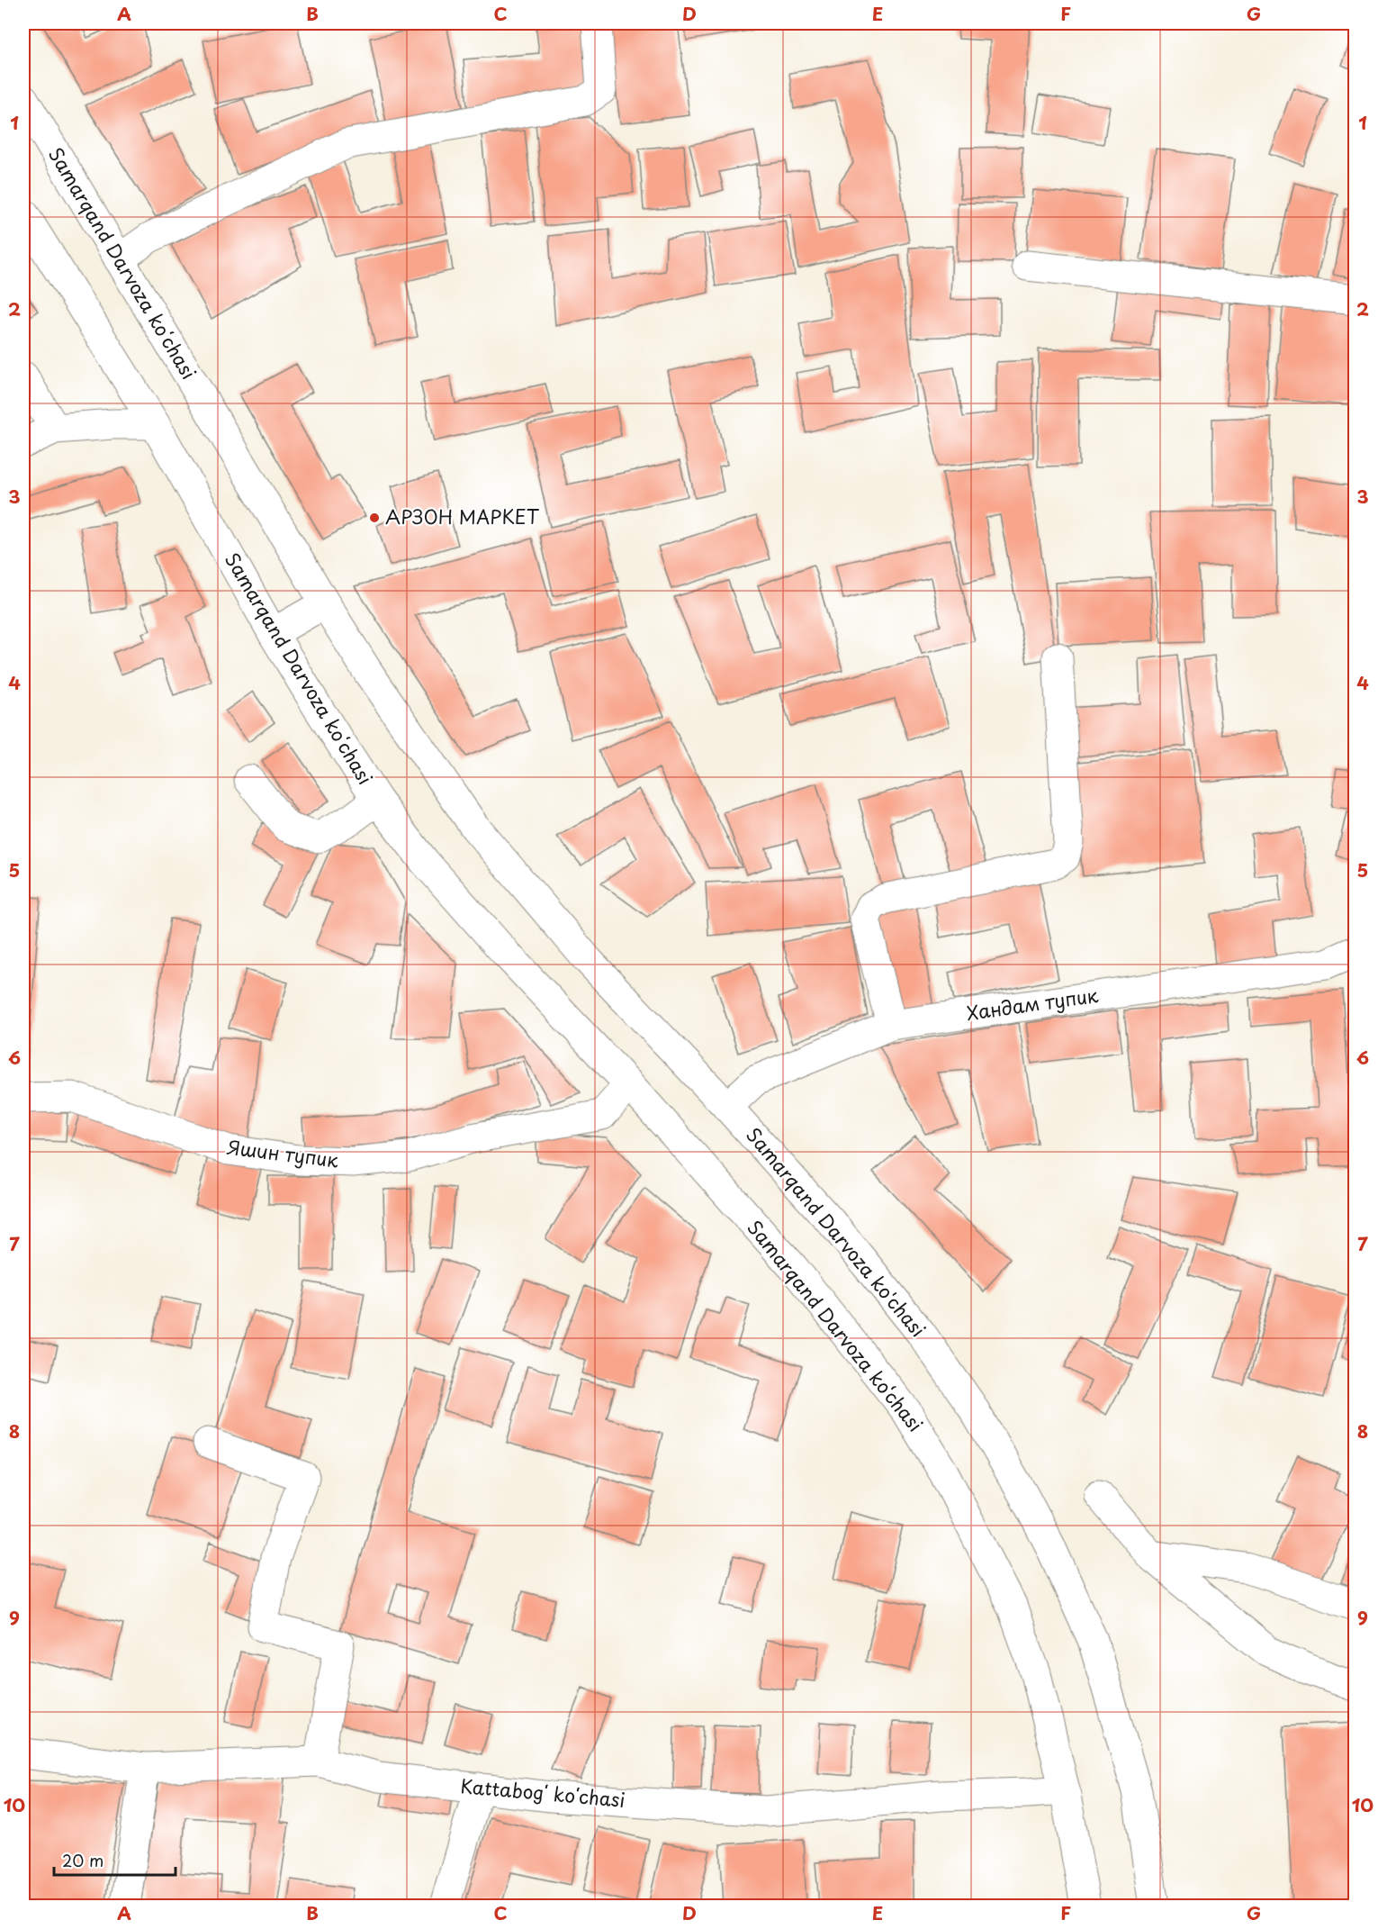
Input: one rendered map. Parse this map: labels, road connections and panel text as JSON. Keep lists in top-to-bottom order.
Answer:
{
  "streets": {
    "main road": [
      "Samarqand Darvoza koʻchasi",
      "Хандам тупик",
      "Яшин тупик",
      "Samarqand Darvoza ko'chasi",
      "Samarqand Darvoza ko‘chasi",
      "Kattabogʻ koʻchasi"
    ]
  },
  "crossings": [
    ["Samarqand Darvoza koʻchasi", "Яшин тупик"],
    ["Samarqand Darvoza koʻchasi", "Samarqand Darvoza ko'chasi"],
    ["Samarqand Darvoza koʻchasi", "Samarqand Darvoza ko‘chasi"],
    ["Хандам тупик", "Samarqand Darvoza ko'chasi"],
    ["Яшин тупик", "Samarqand Darvoza ko‘chasi"],
    ["Samarqand Darvoza ko‘chasi", "Kattabogʻ koʻchasi"]
  ],
  "places": ["АРЗОН МАРКЕТ"],
  "scale_bar": "20 m",
  "grid": {
    "columns": [
      "A",
      "B",
      "C",
      "D",
      "E",
      "F",
      "G"
    ],
    "rows": [
      "1",
      "2",
      "3",
      "4",
      "5",
      "6",
      "7",
      "8",
      "9",
      "10"
    ]
  }
}
